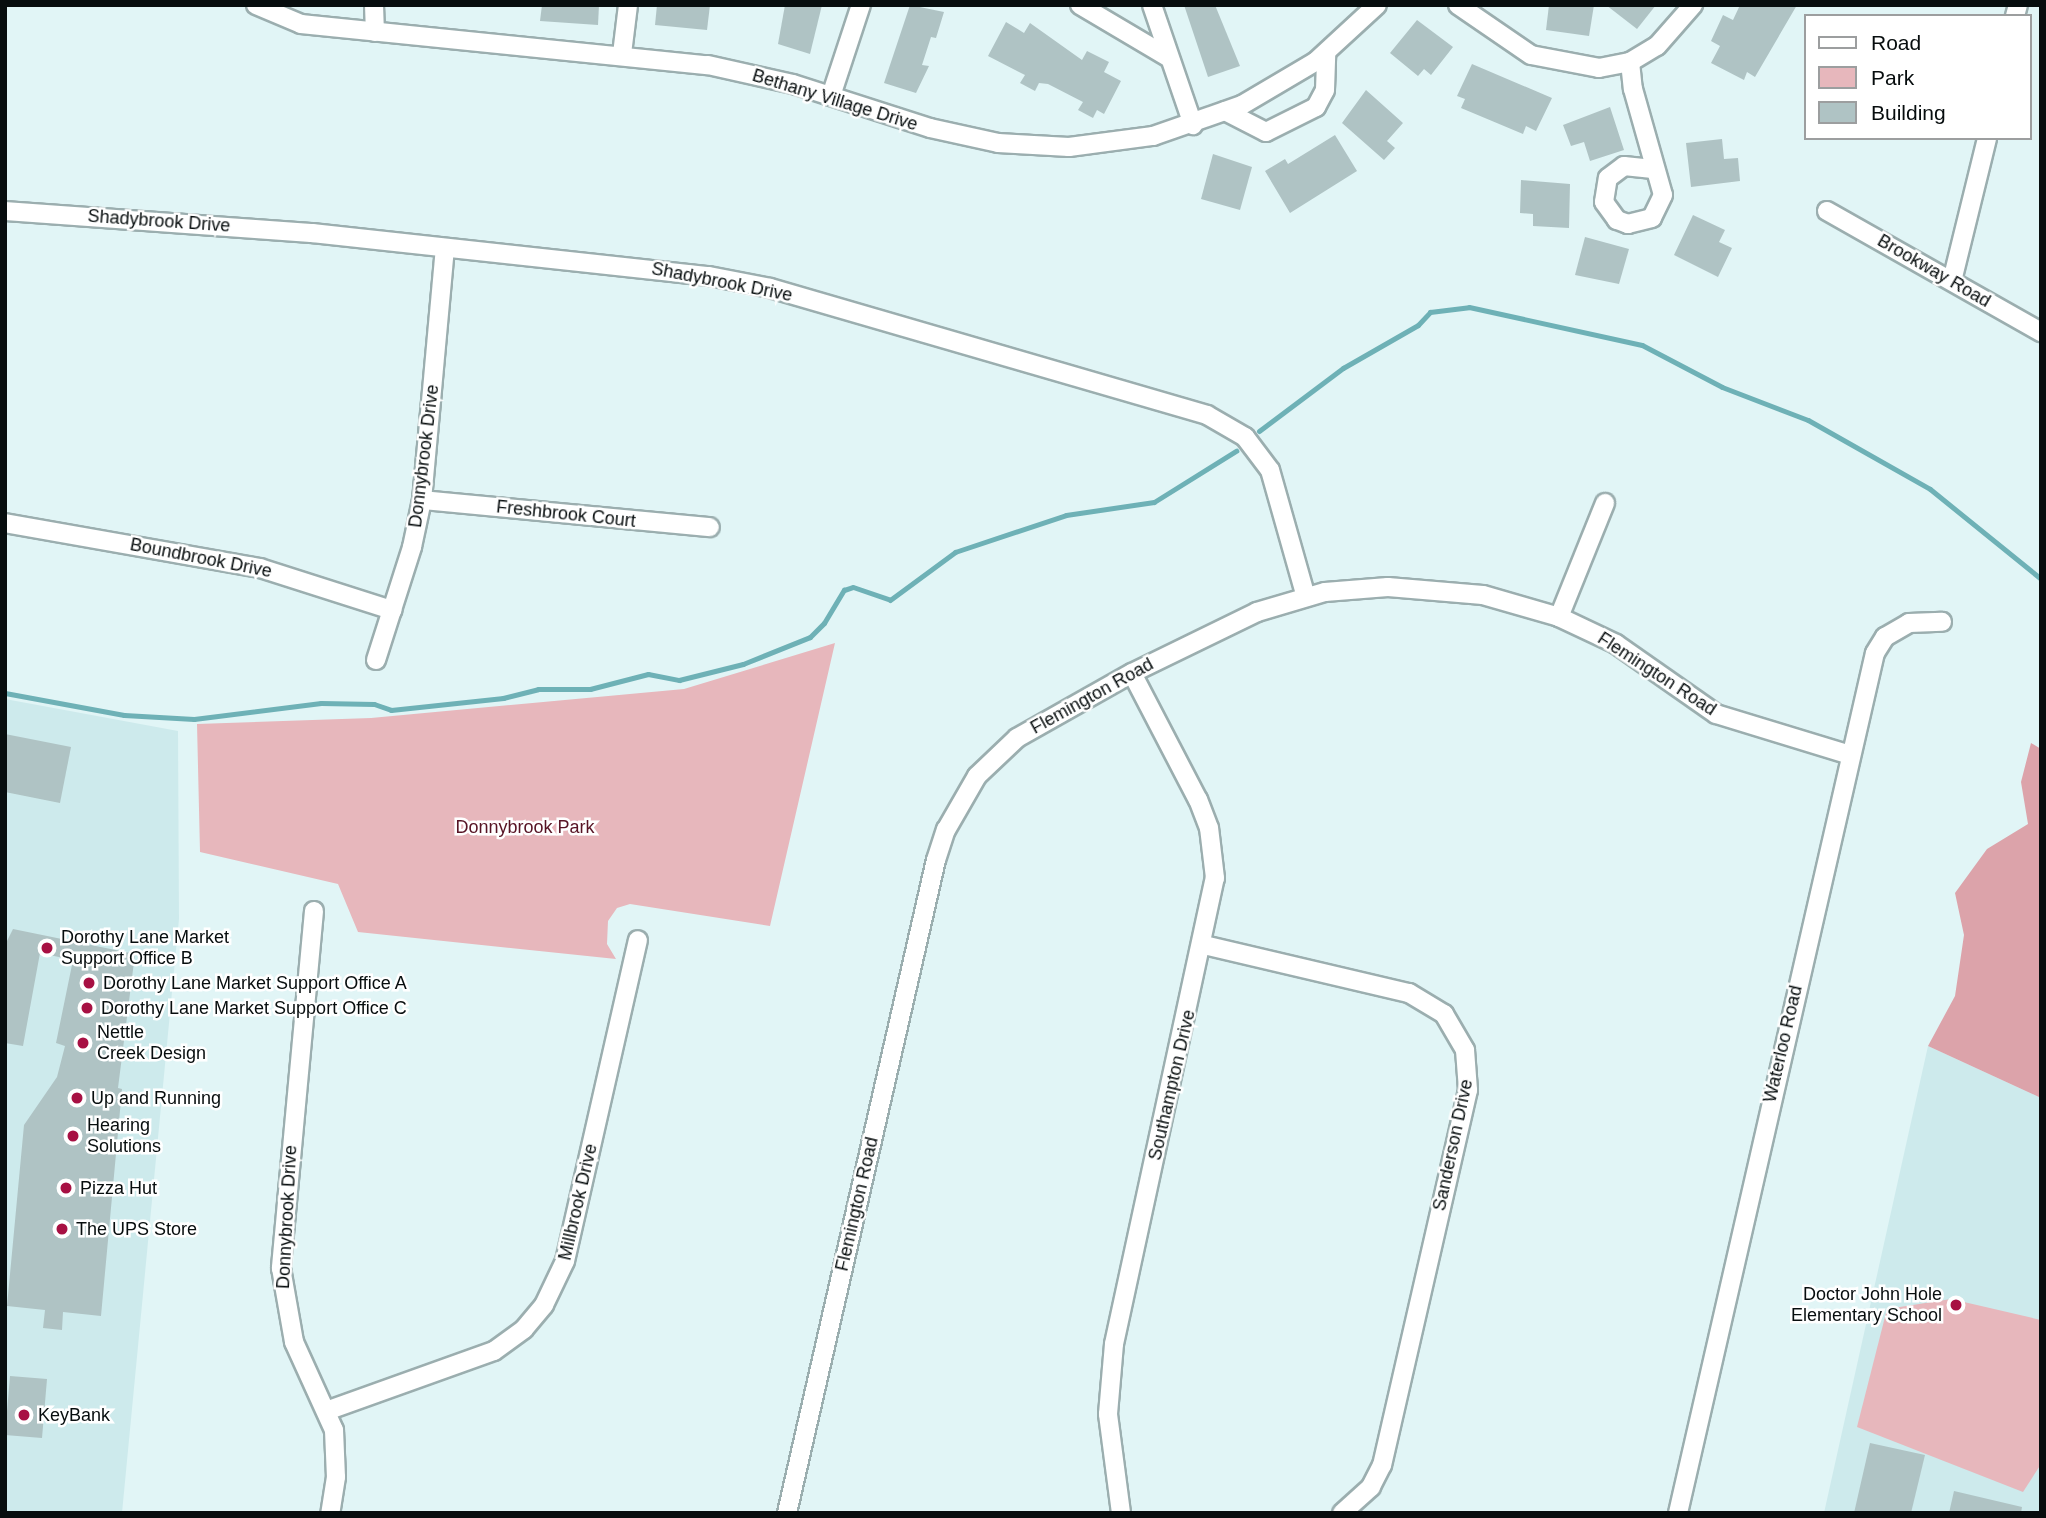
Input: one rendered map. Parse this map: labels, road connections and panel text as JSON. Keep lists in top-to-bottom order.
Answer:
{
  "streets": {
    "street": [
      "Bethany Village Drive",
      "Shadybrook Drive",
      "Brookway Road",
      "Donnybrook Drive",
      "Freshbrook Court",
      "Boundbrook Drive",
      "Flemington Road",
      "Waterloo Road",
      "Southampton Drive",
      "Sanderson Drive",
      "Millbrook Drive"
    ]
  },
  "crossings": [
    ["Shadybrook Drive", "Donnybrook Drive"],
    ["Shadybrook Drive", "Flemington Road"],
    ["Donnybrook Drive", "Freshbrook Court"],
    ["Donnybrook Drive", "Boundbrook Drive"],
    ["Donnybrook Drive", "Millbrook Drive"],
    ["Flemington Road", "Waterloo Road"],
    ["Flemington Road", "Southampton Drive"],
    ["Southampton Drive", "Sanderson Drive"]
  ],
  "parks": ["Donnybrook Park"],
  "places": [
    "Dorothy Lane Market Support Office B",
    "Dorothy Lane Market Support Office A",
    "Dorothy Lane Market Support Office C",
    "Nettle Creek Design",
    "Up and Running",
    "Hearing Solutions",
    "Pizza Hut",
    "The UPS Store",
    "Doctor John Hole Elementary School",
    "KeyBank"
  ],
  "legend": ["Road", "Park", "Building"]
}
